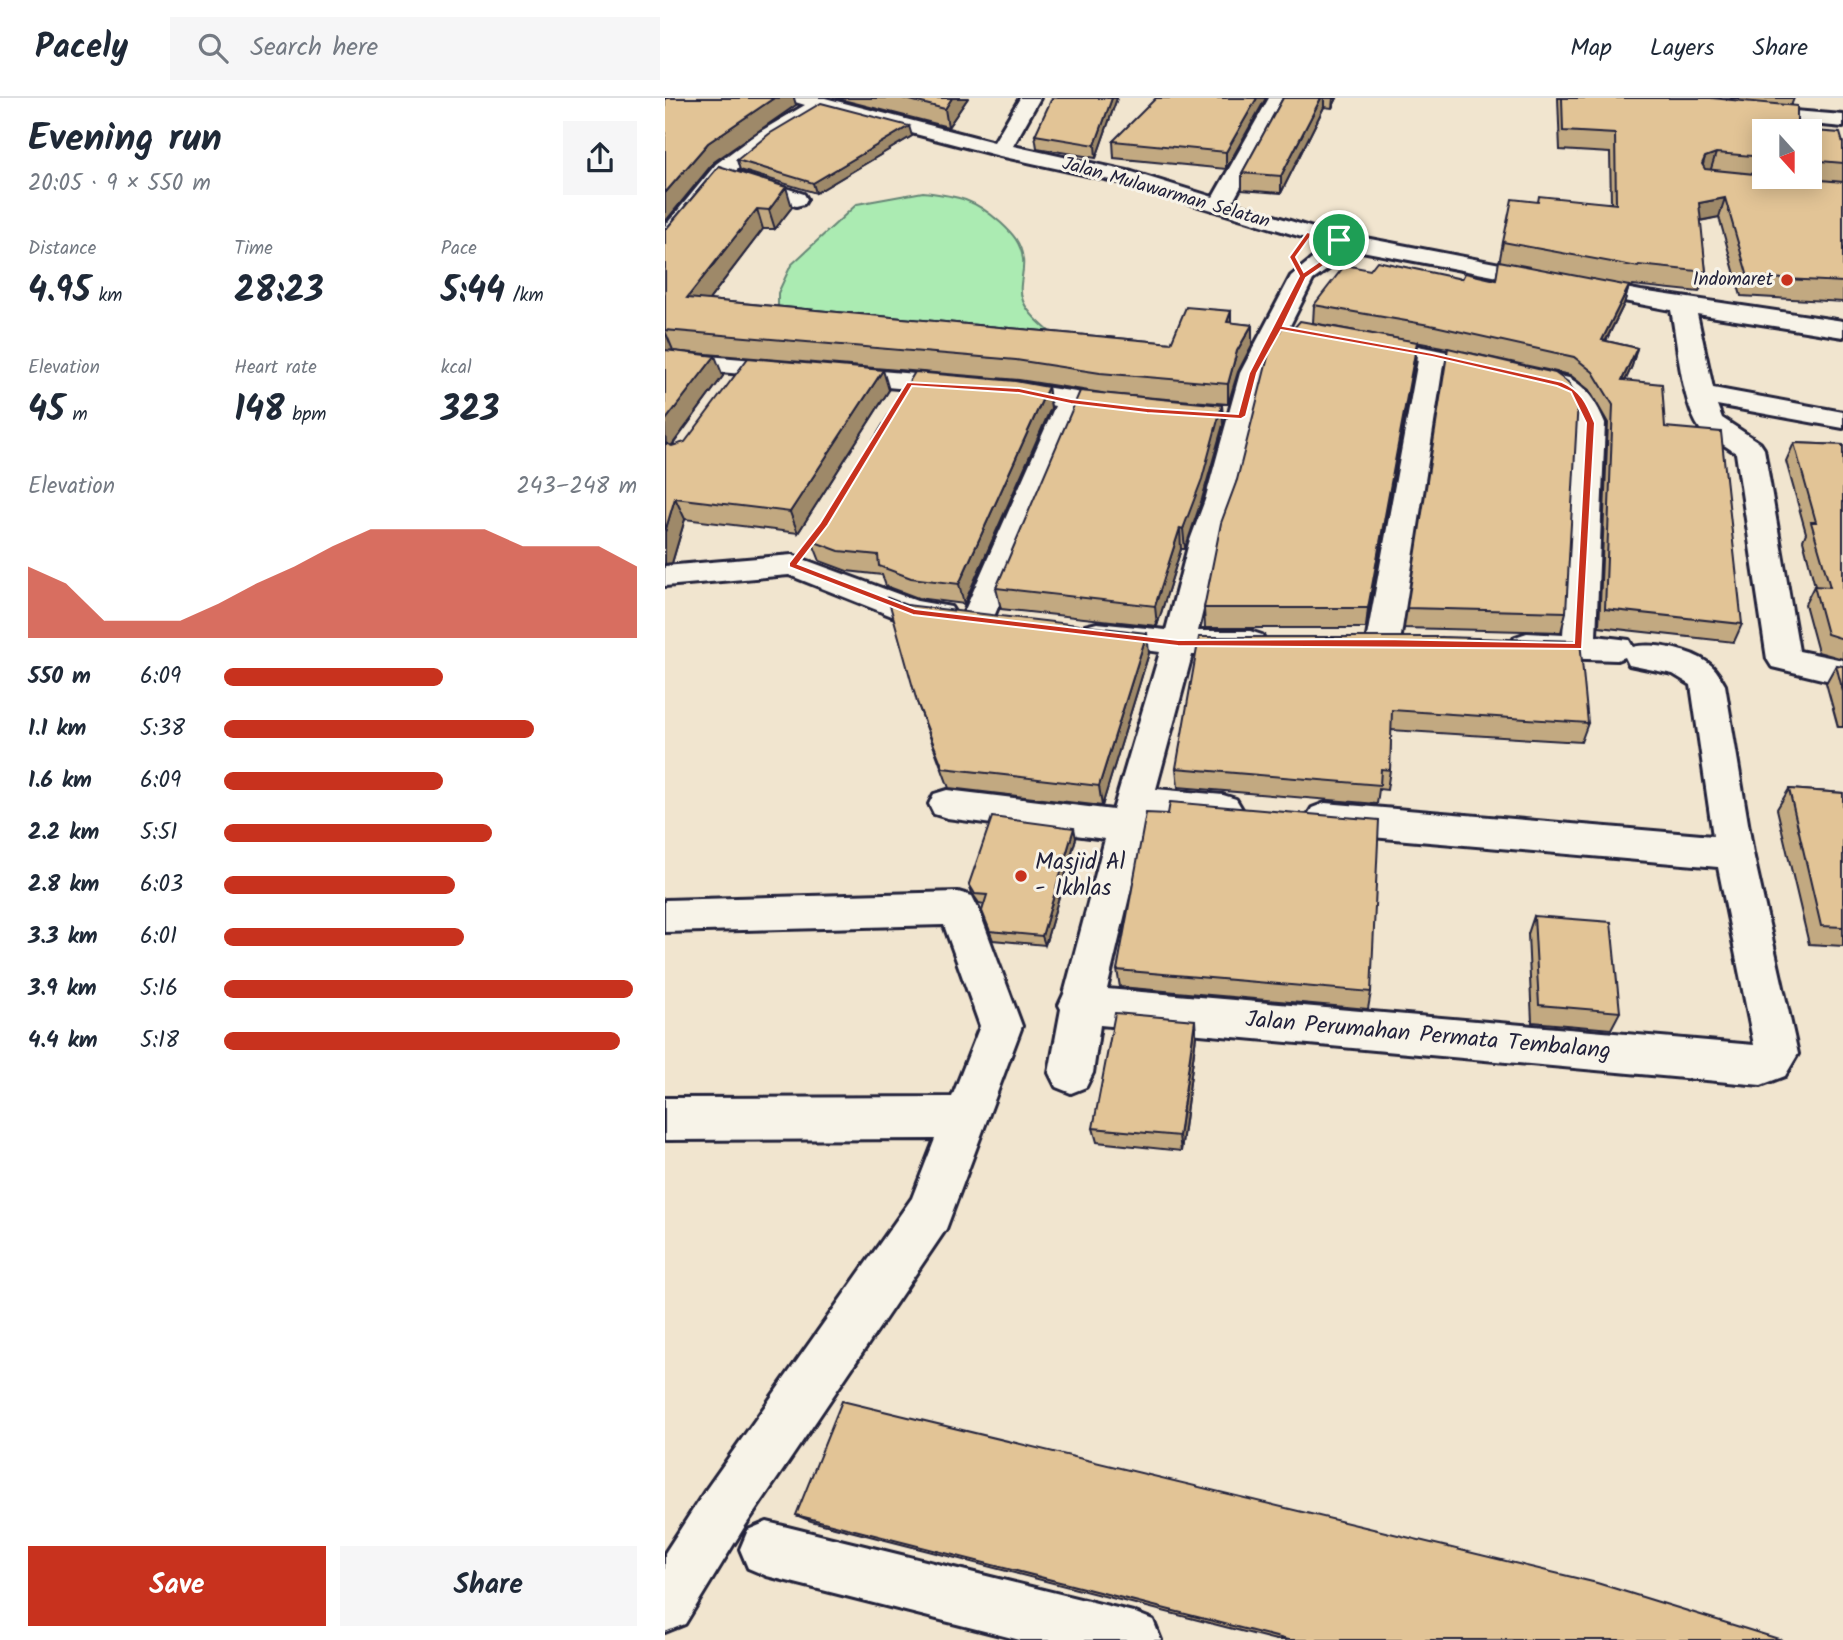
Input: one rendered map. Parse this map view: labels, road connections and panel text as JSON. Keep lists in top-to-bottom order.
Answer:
{
  "streets": {
    "street": ["Jalan Mulawarman Selatan", "Jalan Perumahan Permata Tembalang"]
  },
  "places": ["Indomaret", "Masjid Al - Ikhlas"],
  "north": "bottom",
  "page": {
    "header": "Pacely",
    "search": "Search here",
    "nav": ["Map", "Layers", "Share"],
    "heading": ["Evening run", "20:05 · 9 × 550 m"],
    "stats": [
      ["Distance", "4.95 km"],
      ["Time", "28:23"],
      ["Pace", "5:44 /km"],
      ["Elevation", "45 m"],
      ["Heart rate", "148 bpm"],
      ["kcal", "323"]
    ],
    "chart": ["Elevation", "243–248 m"],
    "list": [
      {
        "name": "550 m",
        "note": "6:09"
      },
      {
        "name": "1.1 km",
        "note": "5:38"
      },
      {
        "name": "1.6 km",
        "note": "6:09"
      },
      {
        "name": "2.2 km",
        "note": "5:51"
      },
      {
        "name": "2.8 km",
        "note": "6:03"
      },
      {
        "name": "3.3 km",
        "note": "6:01"
      },
      {
        "name": "3.9 km",
        "note": "5:16"
      },
      {
        "name": "4.4 km",
        "note": "5:18"
      }
    ],
    "buttons": ["Save", "Share"]
  }
}
